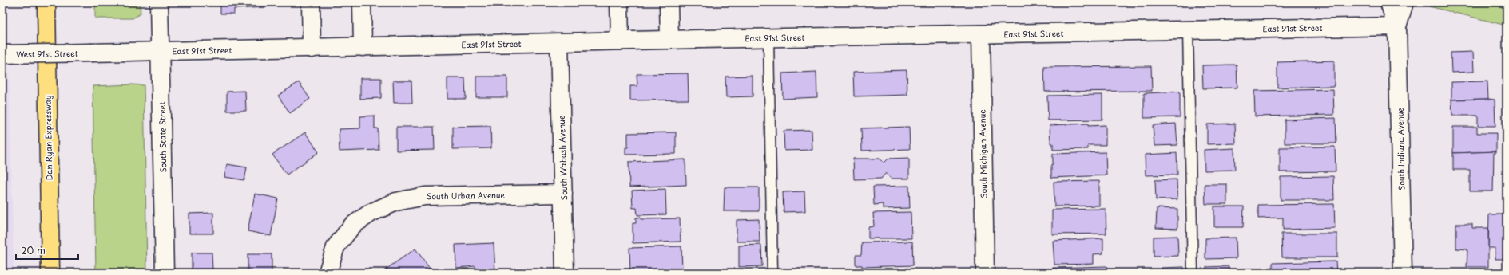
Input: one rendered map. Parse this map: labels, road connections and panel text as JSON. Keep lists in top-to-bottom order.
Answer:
{
  "streets": {
    "highway": ["Dan Ryan Expressway"],
    "street": [
      "East 91st Street",
      "West 91st Street",
      "South State Street",
      "South Indiana Avenue",
      "South Michigan Avenue",
      "South Wabash Avenue",
      "South Urban Avenue"
    ]
  },
  "crossings": [
    ["East 91st Street", "West 91st Street"],
    ["East 91st Street", "South State Street"],
    ["East 91st Street", "South Indiana Avenue"],
    ["East 91st Street", "South Michigan Avenue"],
    ["East 91st Street", "South Wabash Avenue"],
    ["South Wabash Avenue", "South Urban Avenue"]
  ],
  "scale_bar": "20 m"
}
